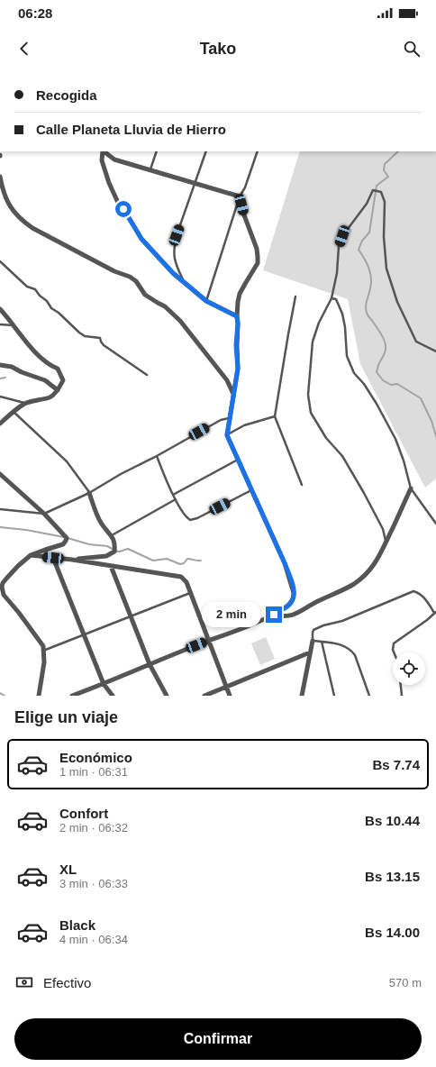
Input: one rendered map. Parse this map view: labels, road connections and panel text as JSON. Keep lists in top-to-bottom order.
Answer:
{
  "page": {
    "status": "06:28",
    "header": "Tako",
    "banner": ["Recogida", "Calle Planeta Lluvia de Hierro"],
    "bubble": "2 min",
    "heading": "Elige un viaje",
    "list": [
      {
        "name": "Económico",
        "note": "1 min · 06:31",
        "value": "Bs 7.74"
      },
      {
        "name": "Confort",
        "note": "2 min · 06:32",
        "value": "Bs 10.44"
      },
      {
        "name": "XL",
        "note": "3 min · 06:33",
        "value": "Bs 13.15"
      },
      {
        "name": "Black",
        "note": "4 min · 06:34",
        "value": "Bs 14.00"
      }
    ],
    "pay": ["Efectivo", "570 m"],
    "buttons": "Confirmar"
  }
}
